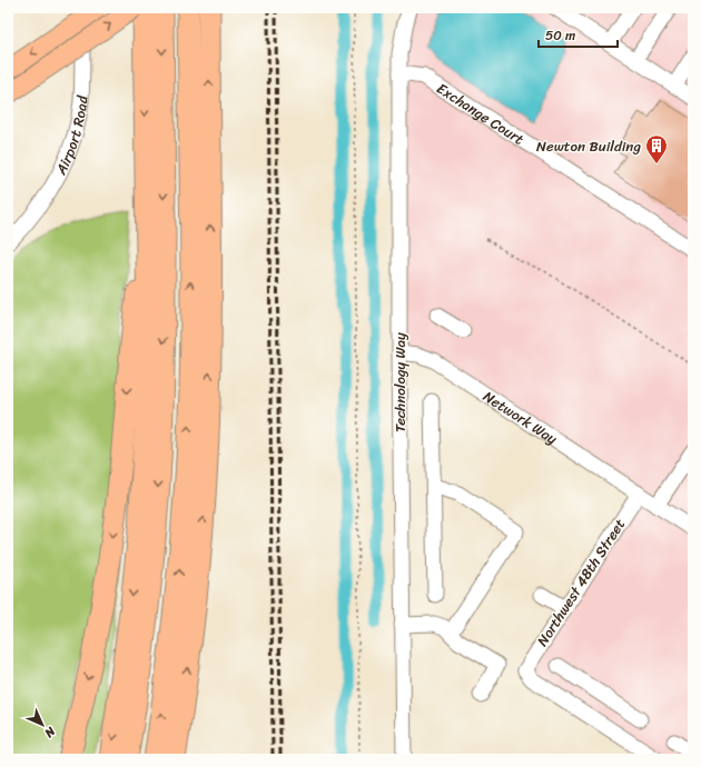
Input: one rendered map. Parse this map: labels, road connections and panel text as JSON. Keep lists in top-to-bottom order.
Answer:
{
  "streets": {
    "street": [
      "Exchange Court",
      "Airport Road",
      "Technology Way",
      "Network Way",
      "Northwest 48th Street"
    ]
  },
  "crossings": [
    ["Exchange Court", "Technology Way"],
    ["Technology Way", "Network Way"],
    ["Network Way", "Northwest 48th Street"]
  ],
  "places": {
    "building": ["Newton Building"]
  },
  "scale_bar": "50 m",
  "north": "bottom right"
}
